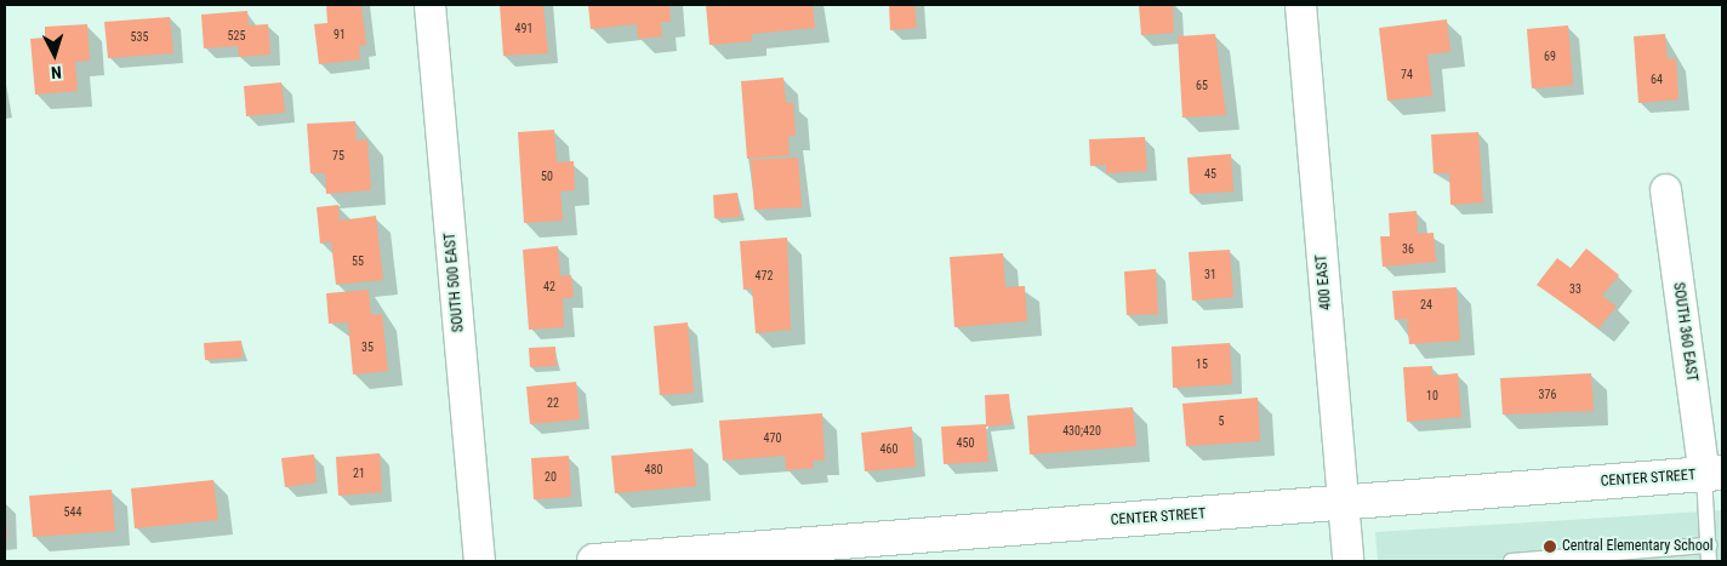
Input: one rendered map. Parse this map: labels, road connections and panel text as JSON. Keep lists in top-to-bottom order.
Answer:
{
  "streets": {
    "street": [
      "SOUTH 500 EAST",
      "400 EAST",
      "SOUTH 360 EAST",
      "CENTER STREET"
    ]
  },
  "crossings": [
    ["400 EAST", "CENTER STREET"],
    ["SOUTH 360 EAST", "CENTER STREET"]
  ],
  "places": ["Central Elementary School"],
  "house_numbers": [
    "491",
    "91",
    "525",
    "535",
    "69",
    "74",
    "64",
    "65",
    "75",
    "45",
    "50",
    "36",
    "55",
    "31",
    "472",
    "42",
    "33",
    "24",
    "35",
    "15",
    "376",
    "10",
    "22",
    "5",
    "430;420",
    "470",
    "450",
    "460",
    "480",
    "21",
    "20",
    "544"
  ],
  "north": "bottom"
}
